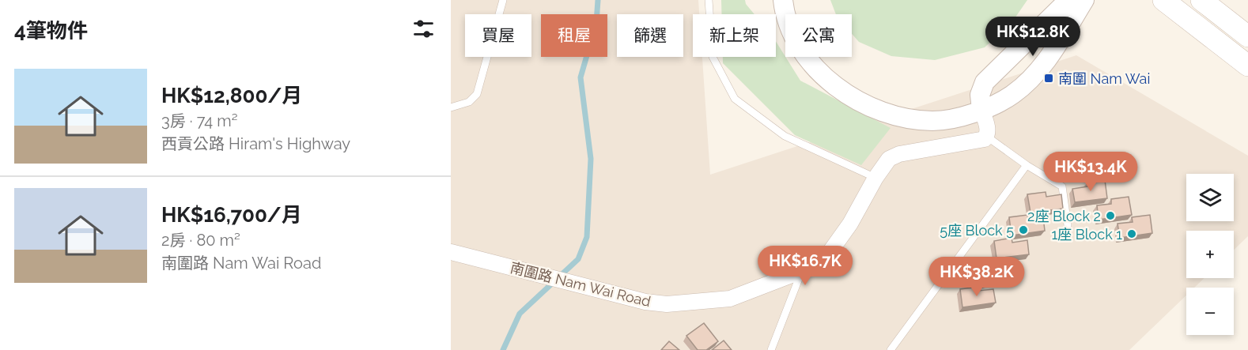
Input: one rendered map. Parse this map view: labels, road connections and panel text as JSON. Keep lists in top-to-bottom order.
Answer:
{
  "streets": {
    "street": ["南圍路 Nam Wai Road"]
  },
  "places": {
    "transit": ["南圍 Nam Wai"],
    "other": ["2座 Block 2", "5座 Block 5", "1座 Block 1"]
  },
  "page": {
    "heading": "4筆物件",
    "chip": [
      "買屋",
      "租屋",
      "篩選",
      "新上架",
      "公寓"
    ],
    "price": [
      "HK$12.8K",
      "HK$13.4K",
      "HK$16.7K",
      "HK$38.2K"
    ],
    "list": [
      {
        "name": "HK$12,800/月",
        "note": "3房 · 74 m² · 西貢公路 Hiram's Highway"
      },
      {
        "name": "HK$16,700/月",
        "note": "2房 · 80 m² · 南圍路 Nam Wai Road"
      }
    ],
    "map_buttons": ["+", "−"]
  }
}
